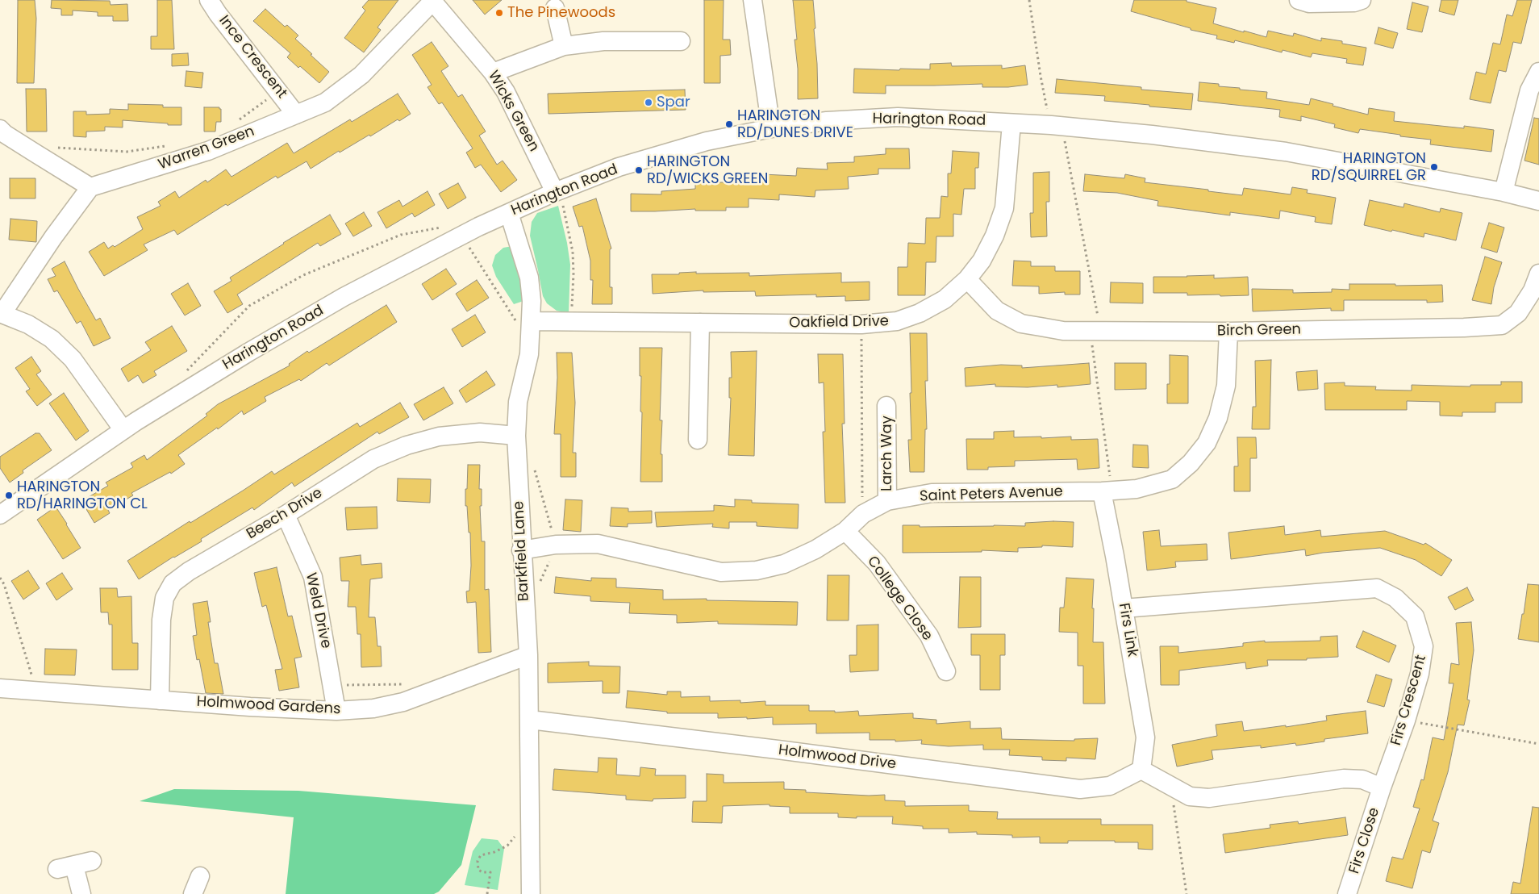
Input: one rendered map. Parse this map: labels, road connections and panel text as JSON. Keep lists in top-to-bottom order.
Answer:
{
  "streets": {
    "street": [
      "Ince Crescent",
      "Wicks Green",
      "Harington Road",
      "Warren Green",
      "Oakfield Drive",
      "Birch Green",
      "Larch Way",
      "Saint Peters Avenue",
      "Beech Drive",
      "Barkfield Lane",
      "College Close",
      "Weld Drive",
      "Firs Link",
      "Firs Crescent",
      "Holmwood Gardens",
      "Holmwood Drive",
      "Firs Close"
    ]
  },
  "crossings": [
    ["Ince Crescent", "Warren Green"],
    ["Wicks Green", "Harington Road"],
    ["Wicks Green", "Warren Green"],
    ["Harington Road", "Oakfield Drive"],
    ["Harington Road", "Barkfield Lane"],
    ["Oakfield Drive", "Birch Green"],
    ["Oakfield Drive", "Barkfield Lane"],
    ["Birch Green", "Saint Peters Avenue"],
    ["Larch Way", "Saint Peters Avenue"],
    ["Saint Peters Avenue", "Barkfield Lane"],
    ["Saint Peters Avenue", "College Close"],
    ["Saint Peters Avenue", "Firs Link"],
    ["Beech Drive", "Barkfield Lane"],
    ["Beech Drive", "Weld Drive"],
    ["Beech Drive", "Holmwood Gardens"],
    ["Barkfield Lane", "Holmwood Gardens"],
    ["Barkfield Lane", "Holmwood Drive"],
    ["Weld Drive", "Holmwood Gardens"],
    ["Firs Link", "Firs Crescent"],
    ["Firs Link", "Holmwood Drive"],
    ["Firs Crescent", "Firs Close"]
  ],
  "places": [
    "The Pinewoods",
    "Spar",
    "HARINGTON RD/DUNES DRIVE",
    "HARINGTON RD/SQUIRREL GR",
    "HARINGTON RD/WICKS GREEN",
    "HARINGTON RD/HARINGTON CL"
  ]
}
